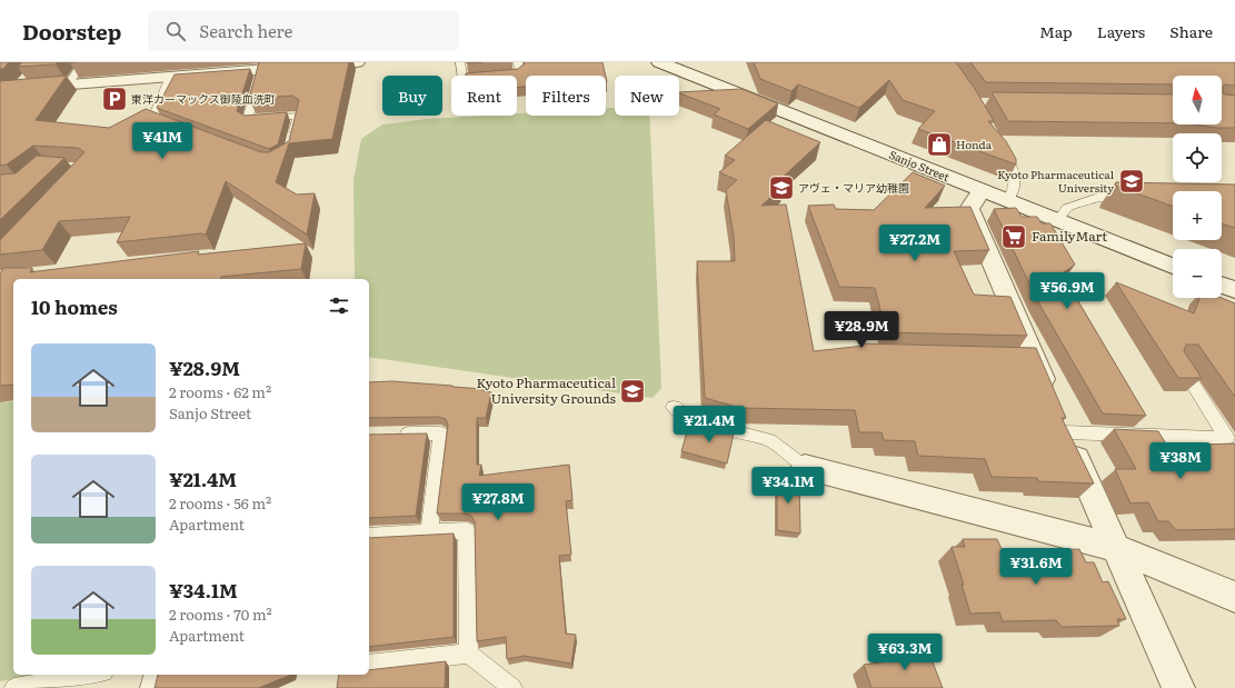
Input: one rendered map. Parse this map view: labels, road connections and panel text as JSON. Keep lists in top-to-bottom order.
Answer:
{
  "streets": {
    "street": ["Sanjo Street"]
  },
  "places": {
    "parking": ["東洋カーマックス御陵血洗町"],
    "shop": ["Honda"],
    "school or university": ["Kyoto Pharmaceutical University", "アヴェ・マリア幼稚園", "Kyoto Pharmaceutical University Grounds"],
    "supermarket": ["FamilyMart"]
  },
  "north": "top",
  "page": {
    "header": "Doorstep",
    "search": "Search here",
    "nav": ["Map", "Layers", "Share"],
    "map_buttons": ["+", "−"],
    "chip": [
      "Buy",
      "Rent",
      "Filters",
      "New"
    ],
    "price": [
      "¥41M",
      "¥27.2M",
      "¥56.9M",
      "¥28.9M",
      "¥21.4M",
      "¥38M",
      "¥34.1M",
      "¥27.8M",
      "¥31.6M",
      "¥63.3M"
    ],
    "heading": "10 homes",
    "list": [
      {
        "name": "¥28.9M",
        "note": "2 rooms · 62 m² · Sanjo Street"
      },
      {
        "name": "¥21.4M",
        "note": "2 rooms · 56 m² · Apartment"
      },
      {
        "name": "¥34.1M",
        "note": "2 rooms · 70 m² · Apartment"
      }
    ]
  }
}
